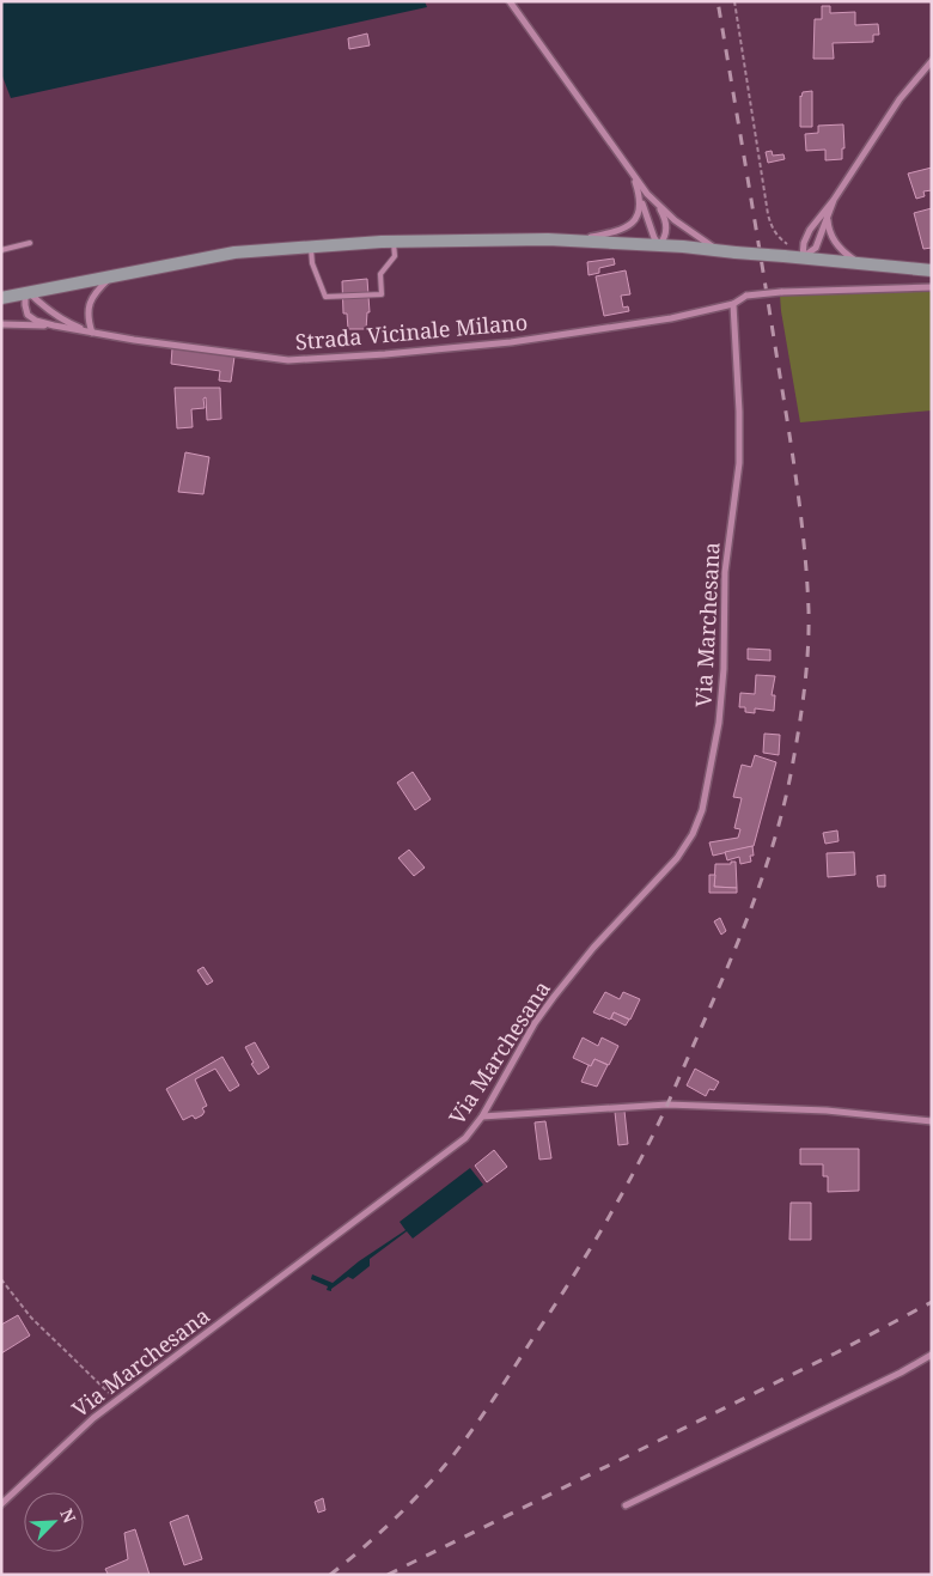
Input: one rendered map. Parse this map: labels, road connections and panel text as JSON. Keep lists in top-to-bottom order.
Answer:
{
  "streets": {
    "street": ["Strada Vicinale Milano", "Via Marchesana"]
  },
  "crossings": [
    ["Strada Vicinale Milano", "Via Marchesana"]
  ],
  "north": "top right"
}
